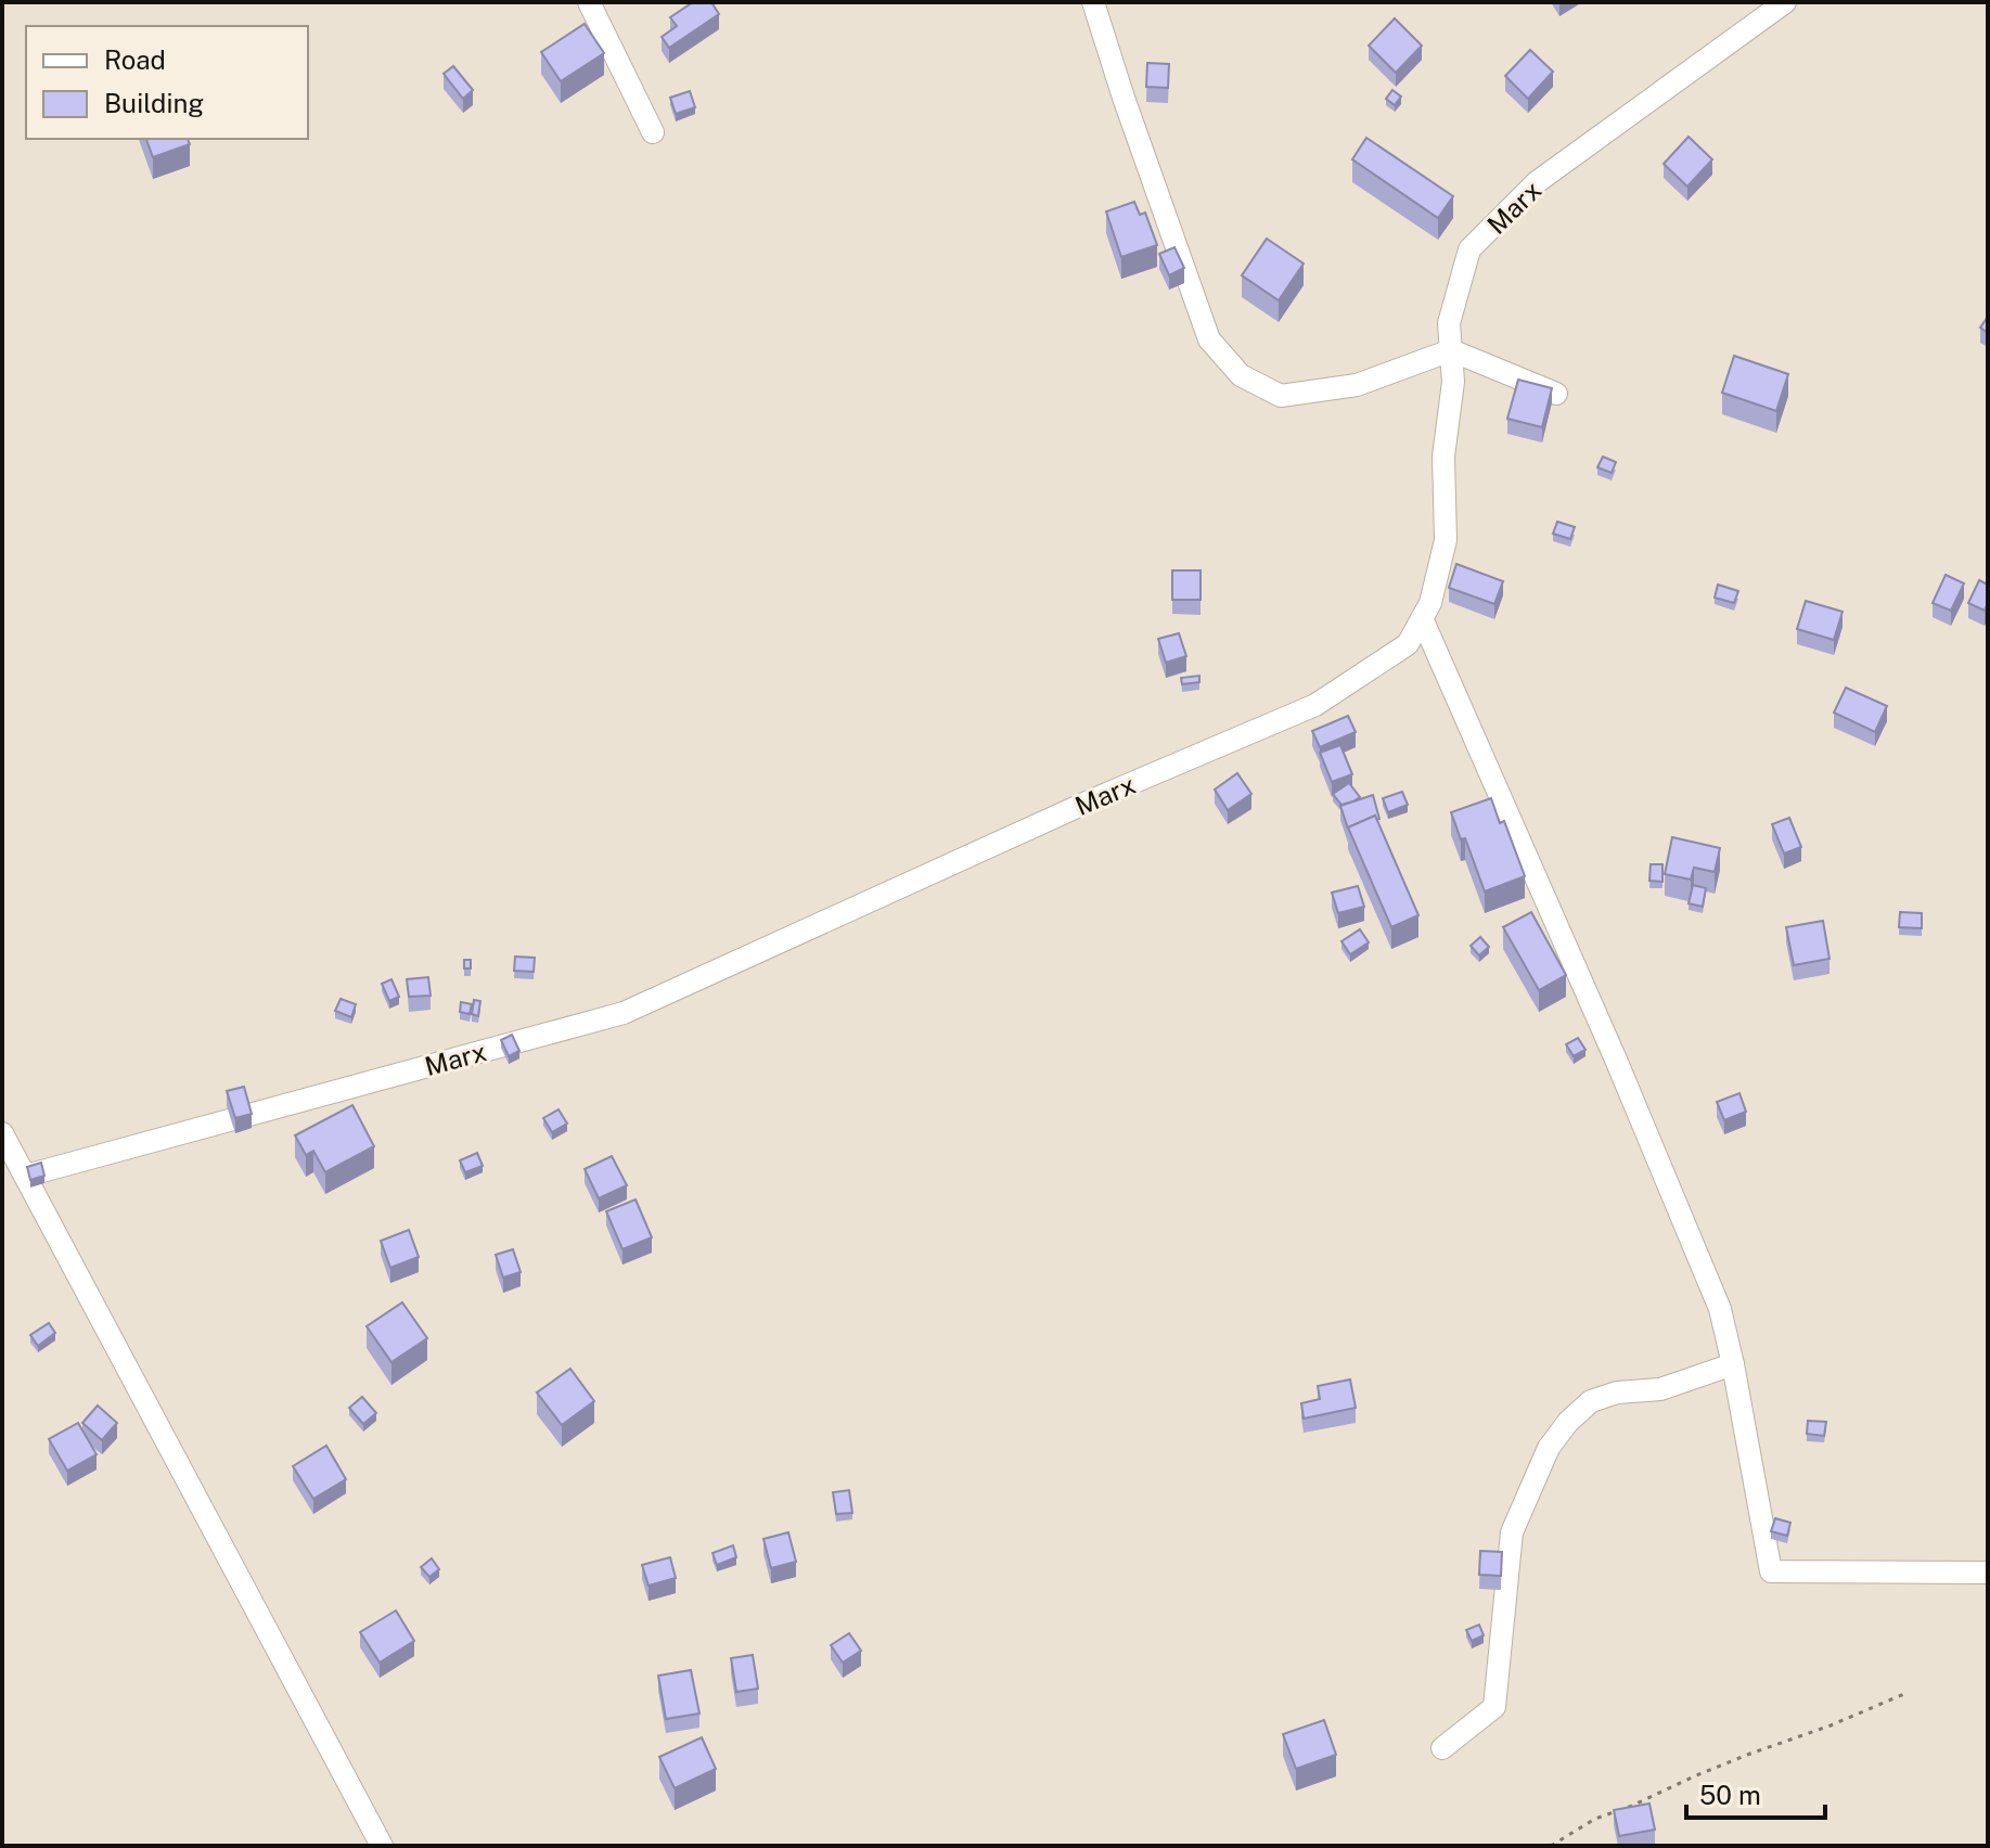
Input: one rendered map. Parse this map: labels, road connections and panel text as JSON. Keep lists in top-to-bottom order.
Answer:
{
  "streets": {
    "street": ["Marx"]
  },
  "legend": ["Road", "Building"],
  "scale_bar": "50 m"
}
